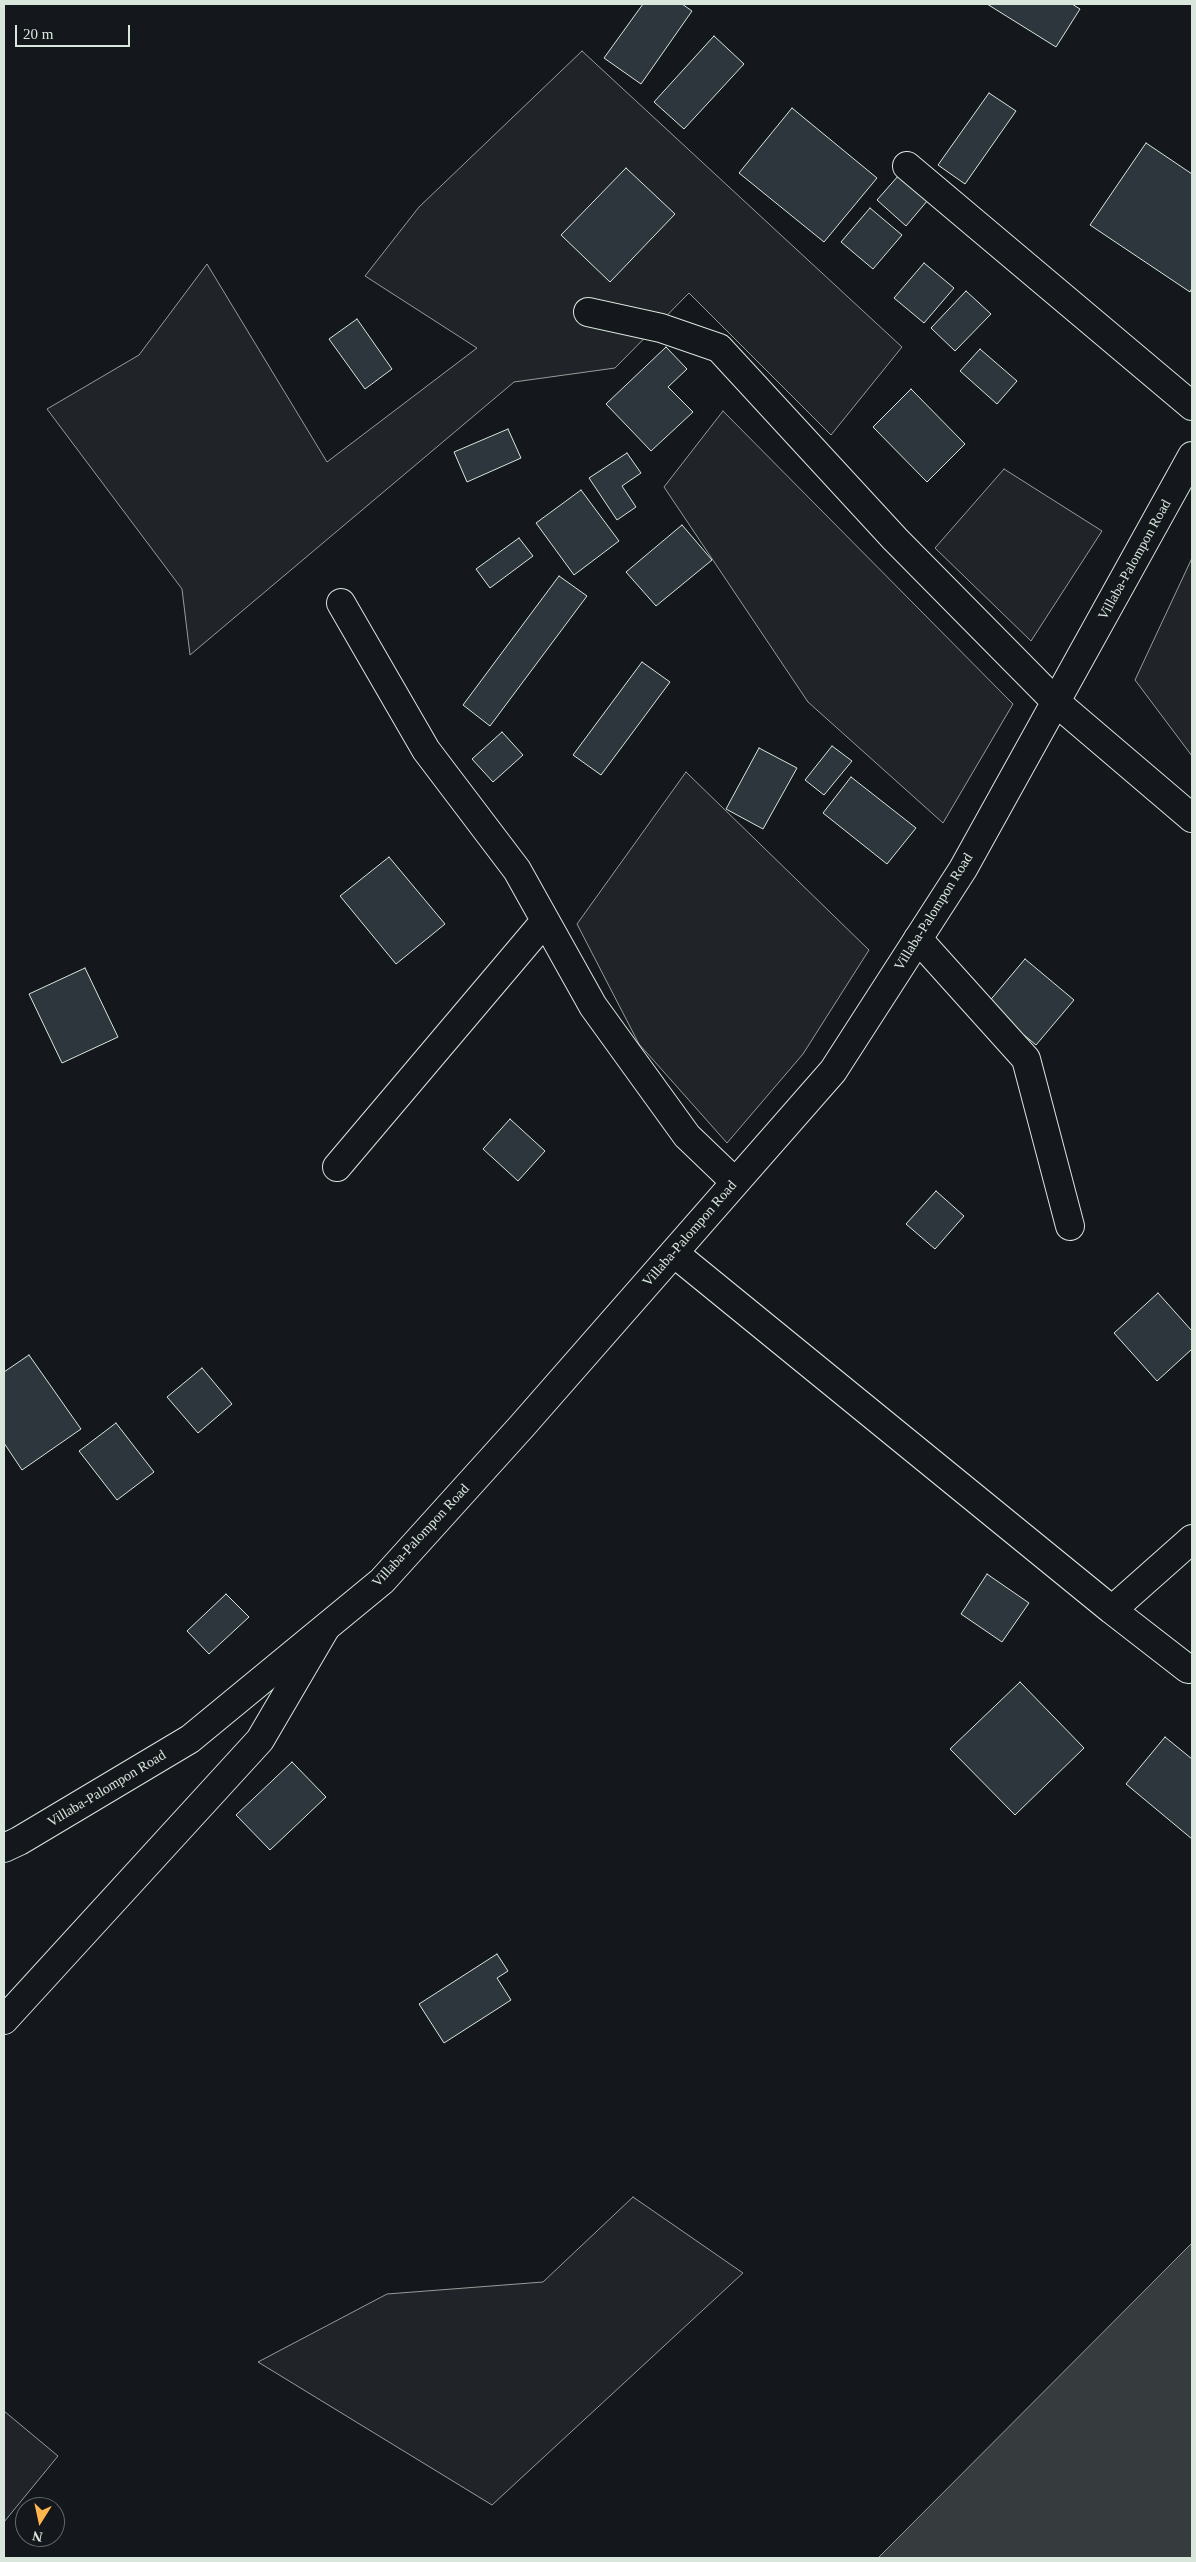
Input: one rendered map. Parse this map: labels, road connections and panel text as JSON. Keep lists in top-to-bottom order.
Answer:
{
  "streets": {
    "street": ["Villaba-Palompon Road"]
  },
  "scale_bar": "20 m",
  "north": "bottom"
}
